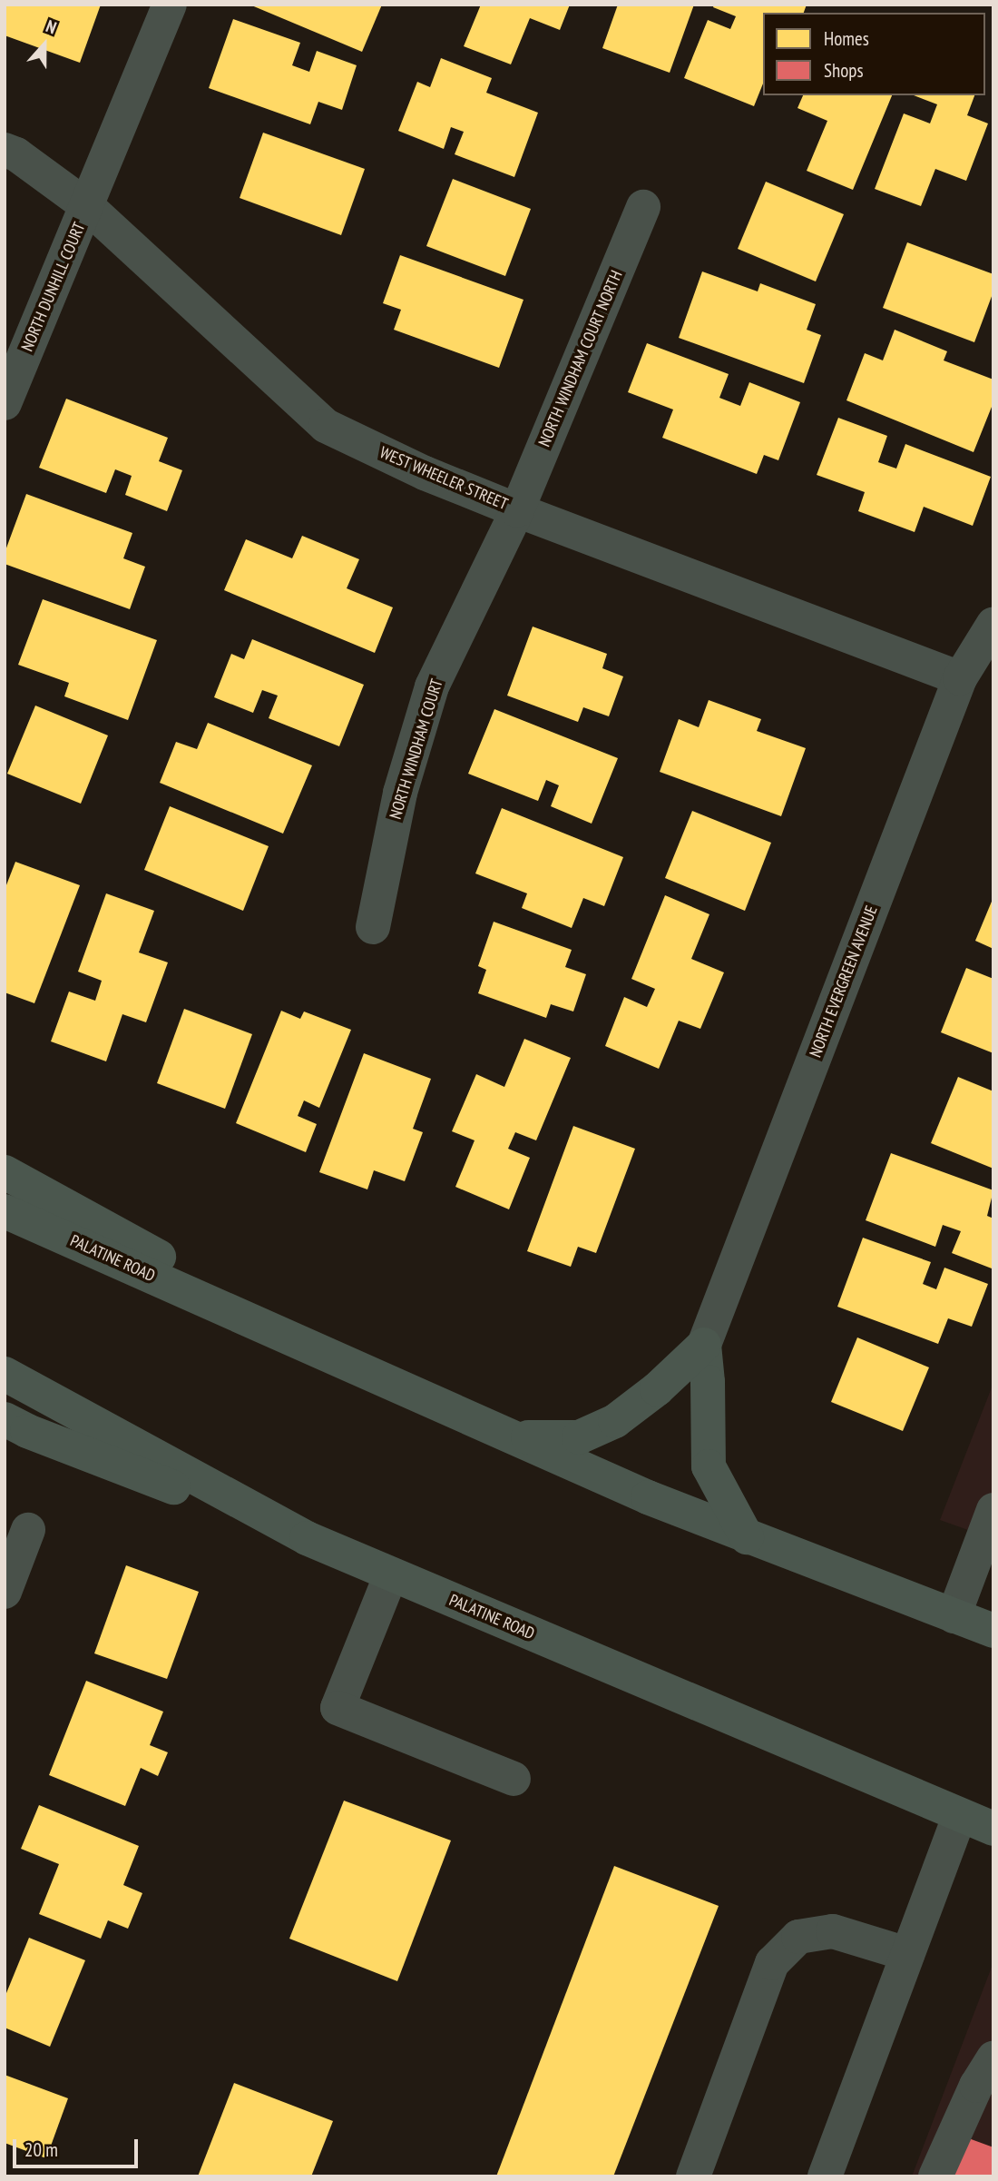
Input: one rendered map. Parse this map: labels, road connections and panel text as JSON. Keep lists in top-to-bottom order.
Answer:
{
  "streets": {
    "highway": ["PALATINE ROAD"],
    "street": [
      "NORTH DUNHILL COURT",
      "NORTH WINDHAM COURT NORTH",
      "WEST WHEELER STREET",
      "NORTH WINDHAM COURT",
      "NORTH EVERGREEN AVENUE"
    ]
  },
  "crossings": [
    ["NORTH DUNHILL COURT", "WEST WHEELER STREET"],
    ["NORTH WINDHAM COURT NORTH", "WEST WHEELER STREET"],
    ["NORTH WINDHAM COURT NORTH", "NORTH WINDHAM COURT"],
    ["WEST WHEELER STREET", "NORTH WINDHAM COURT"],
    ["WEST WHEELER STREET", "NORTH EVERGREEN AVENUE"]
  ],
  "legend": ["Homes", "Shops"],
  "scale_bar": "20 m",
  "north": "top"
}
